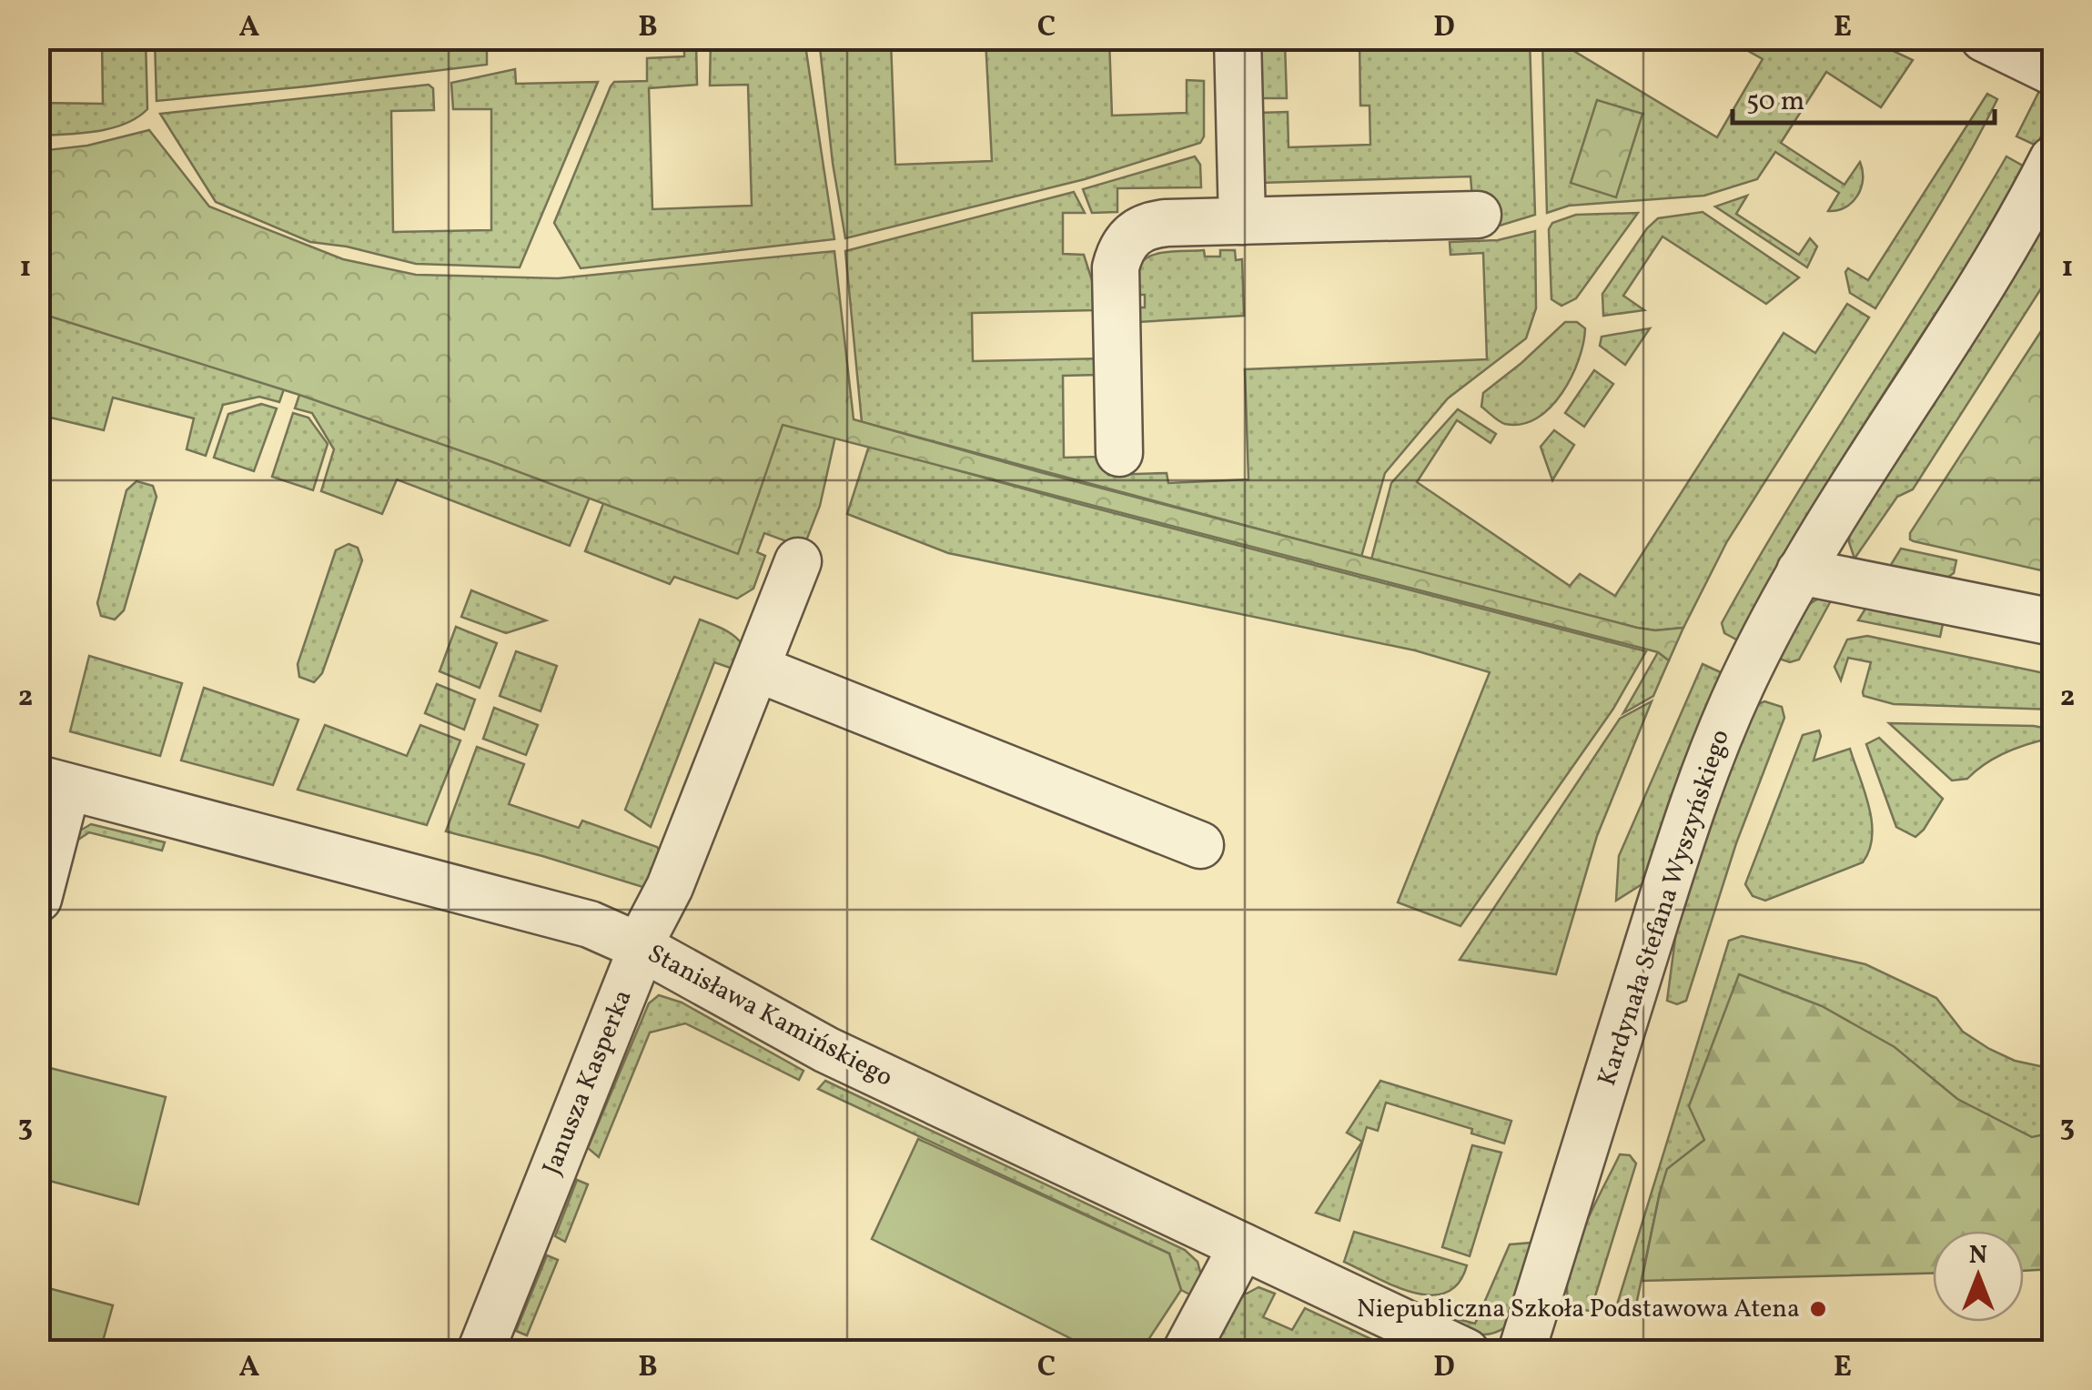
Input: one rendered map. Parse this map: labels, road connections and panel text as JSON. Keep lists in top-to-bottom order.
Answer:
{
  "streets": {
    "street": ["Kardynała Stefana Wyszyńskiego", "Stanisława Kamińskiego", "Janusza Kasperka"]
  },
  "crossings": [
    ["Stanisława Kamińskiego", "Janusza Kasperka"]
  ],
  "places": ["Niepubliczna Szkoła Podstawowa Atena"],
  "scale_bar": "50 m",
  "north": "top",
  "grid": {
    "columns": [
      "A",
      "B",
      "C",
      "D",
      "E"
    ],
    "rows": ["1", "2", "3"]
  }
}
